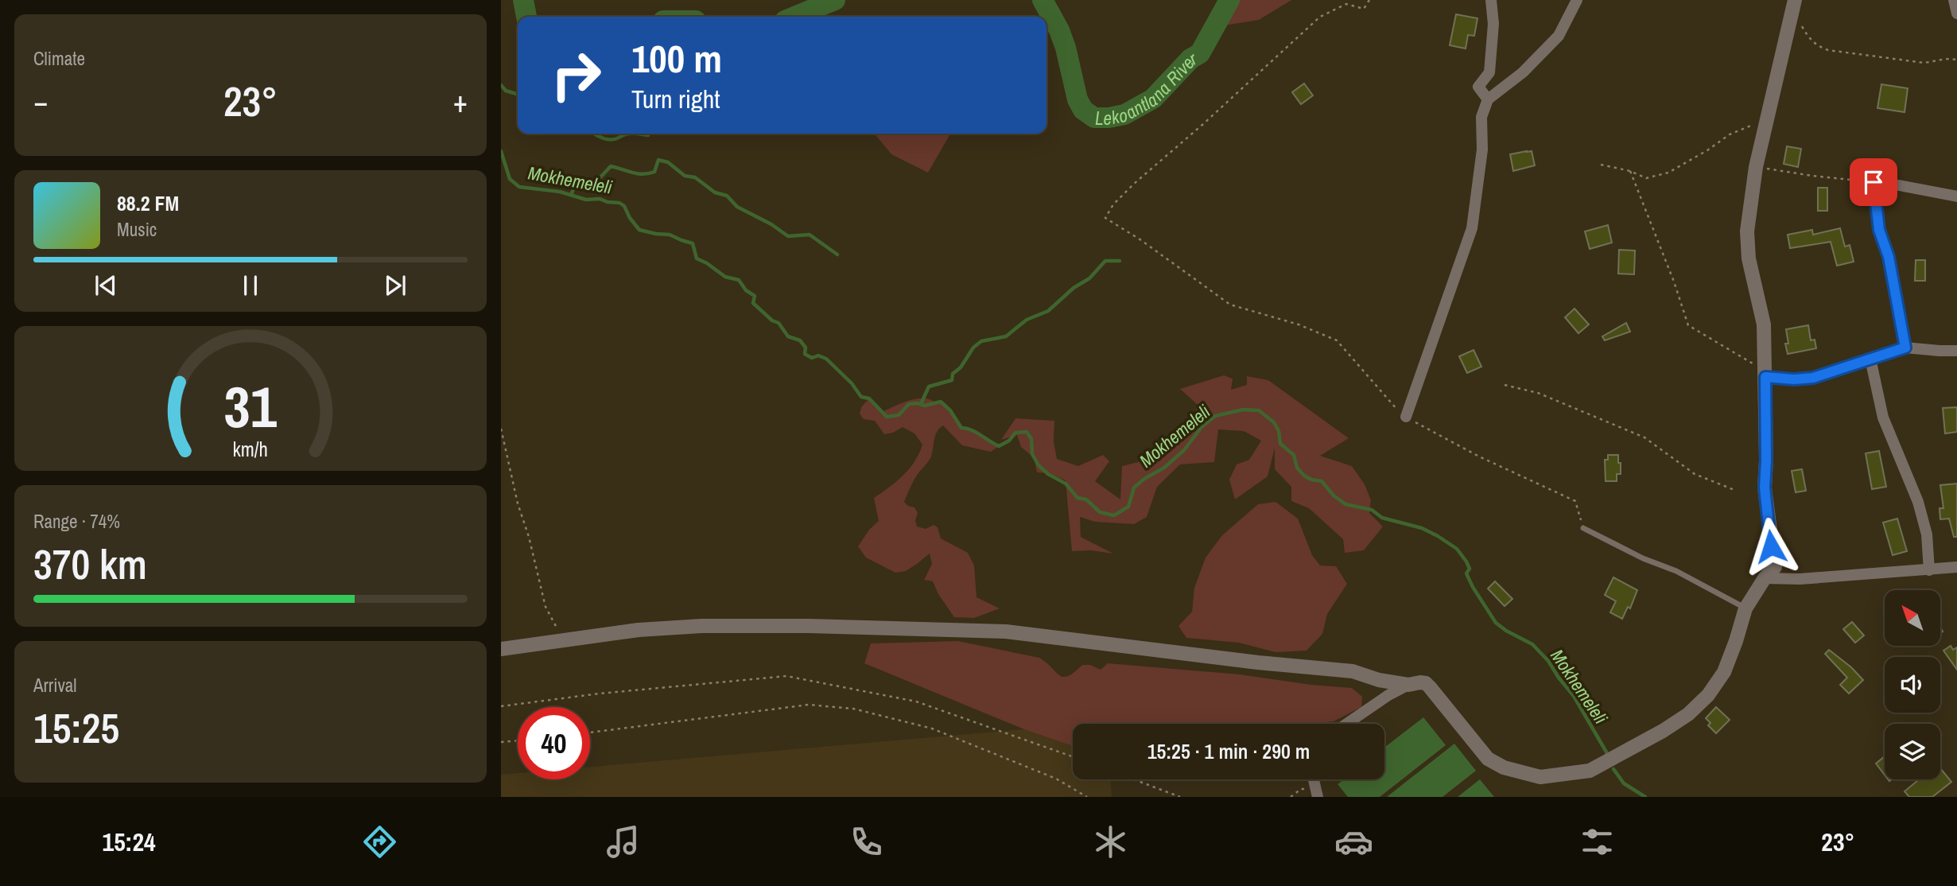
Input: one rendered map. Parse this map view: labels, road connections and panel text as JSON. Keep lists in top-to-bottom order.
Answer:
{
  "water": ["Lekoantlana River", "Mokhemeleli"],
  "north": "top left",
  "page": {
    "tile": [
      "Climate",
      ["Range · 74%", "370 km"],
      ["Arrival", "15:25"]
    ],
    "turn": ["100 m", "Turn right"],
    "heat": ["−", "23°", "+"],
    "song": ["88.2 FM", "Music"],
    "limit": "40",
    "trip": "15:25 · 1 min · 290 m",
    "tabs": ["15:24", "23°"],
    "gauge": ["31", "km/h"]
  }
}
